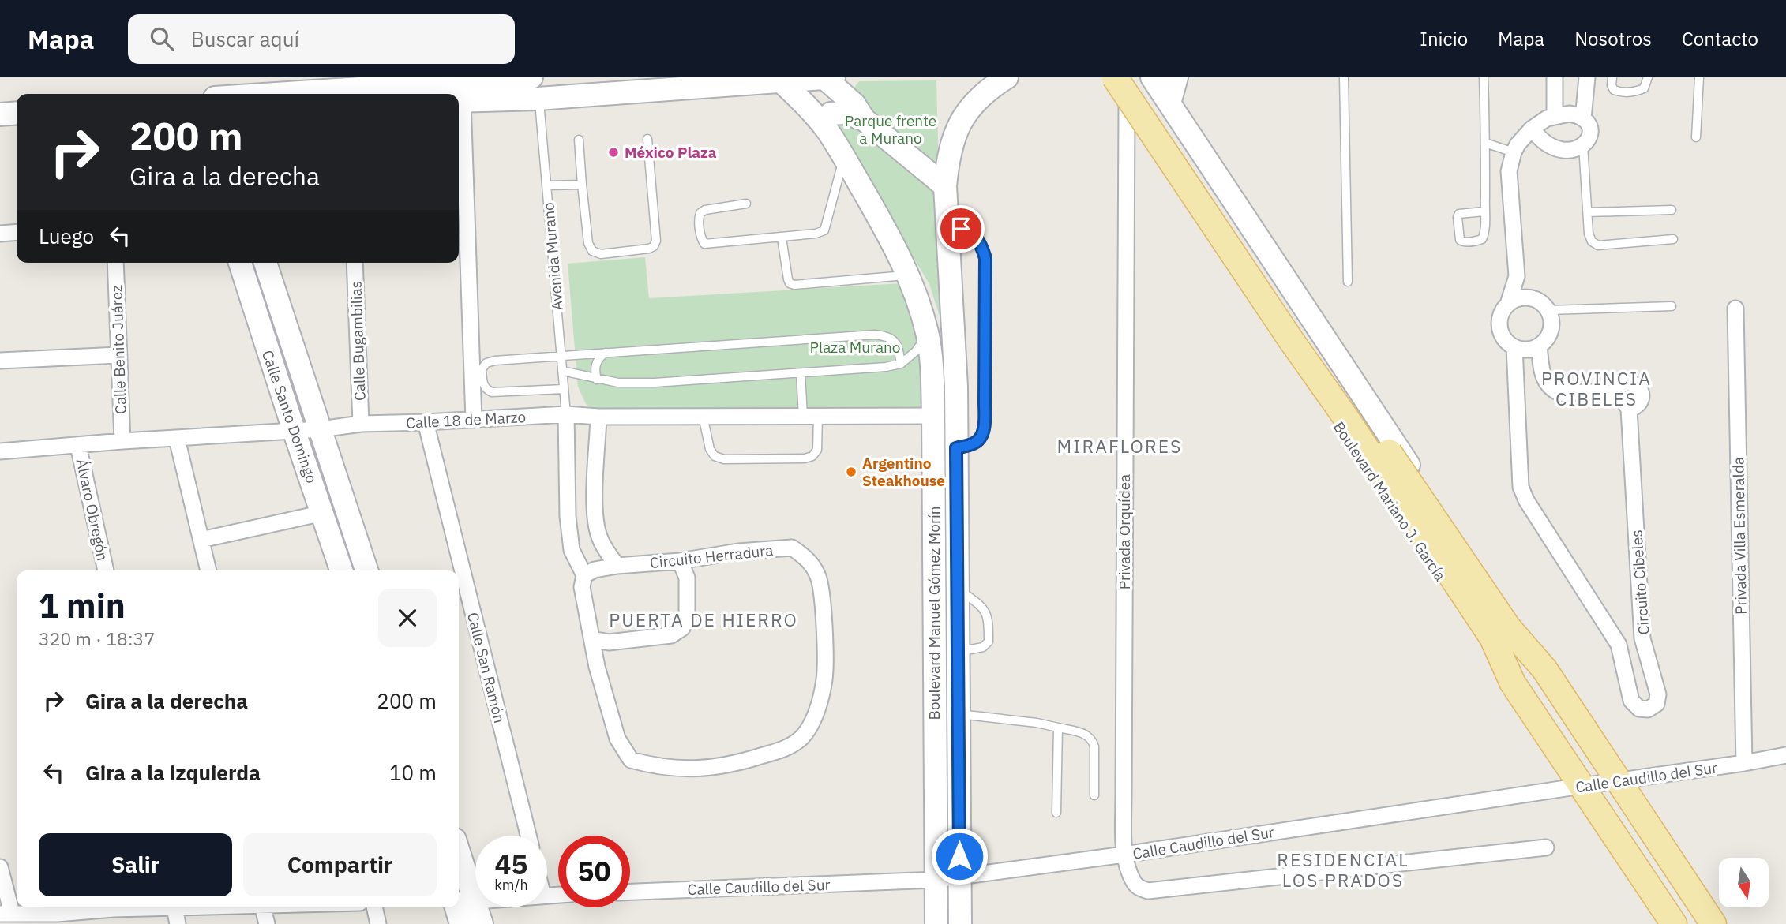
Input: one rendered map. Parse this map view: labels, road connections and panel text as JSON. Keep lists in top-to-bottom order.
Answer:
{
  "streets": {
    "main road": ["Calle Santo Domingo", "Boulevard Mariano J. García", "Boulevard Manuel Gómez Morín"],
    "street": [
      "Calle Bugambilias",
      "Calle Benito Juárez",
      "Calle 18 de Marzo",
      "Álvaro Obregón",
      "Privada Orquídea",
      "Privada Villa Esmeralda",
      "Circuito Herradura",
      "Circuito Cibeles",
      "Calle San Ramón",
      "Calle Caudillo del Sur"
    ],
    "lane": ["Avenida Murano"]
  },
  "crossings": [
    ["Avenida Murano", "Calle 18 de Marzo"],
    ["Avenida Murano", "Circuito Herradura"],
    ["Calle Bugambilias", "Calle 18 de Marzo"],
    ["Calle Benito Juárez", "Calle 18 de Marzo"],
    ["Calle Santo Domingo", "Calle 18 de Marzo"],
    ["Calle 18 de Marzo", "Álvaro Obregón"],
    ["Calle 18 de Marzo", "Circuito Herradura"],
    ["Calle 18 de Marzo", "Boulevard Manuel Gómez Morín"],
    ["Calle 18 de Marzo", "Calle San Ramón"],
    ["Boulevard Mariano J. García", "Privada Orquídea"],
    ["Boulevard Mariano J. García", "Calle Caudillo del Sur"],
    ["Privada Orquídea", "Calle Caudillo del Sur"],
    ["Privada Villa Esmeralda", "Calle Caudillo del Sur"],
    ["Boulevard Manuel Gómez Morín", "Calle Caudillo del Sur"]
  ],
  "districts": [
    "PROVINCIA CIBELES",
    "MIRAFLORES",
    "PUERTA DE HIERRO",
    "RESIDENCIAL LOS PRADOS"
  ],
  "parks": ["Parque frente a Murano", "Plaza Murano"],
  "places": ["México Plaza", "Argentino Steakhouse"],
  "north": "bottom",
  "page": {
    "header": "Mapa",
    "search": "Buscar aquí",
    "nav": [
      "Inicio",
      "Mapa",
      "Nosotros",
      "Contacto"
    ],
    "turn": ["200 m", "Gira a la derecha"],
    "then": "Luego",
    "heading": ["1 min", "320 m · 18:37"],
    "list": [
      {
        "name": "Gira a la derecha",
        "value": "200 m"
      },
      {
        "name": "Gira a la izquierda",
        "value": "10 m"
      }
    ],
    "buttons": ["Salir", "Compartir"],
    "speed": "45 km/h",
    "limit": "50"
  }
}
